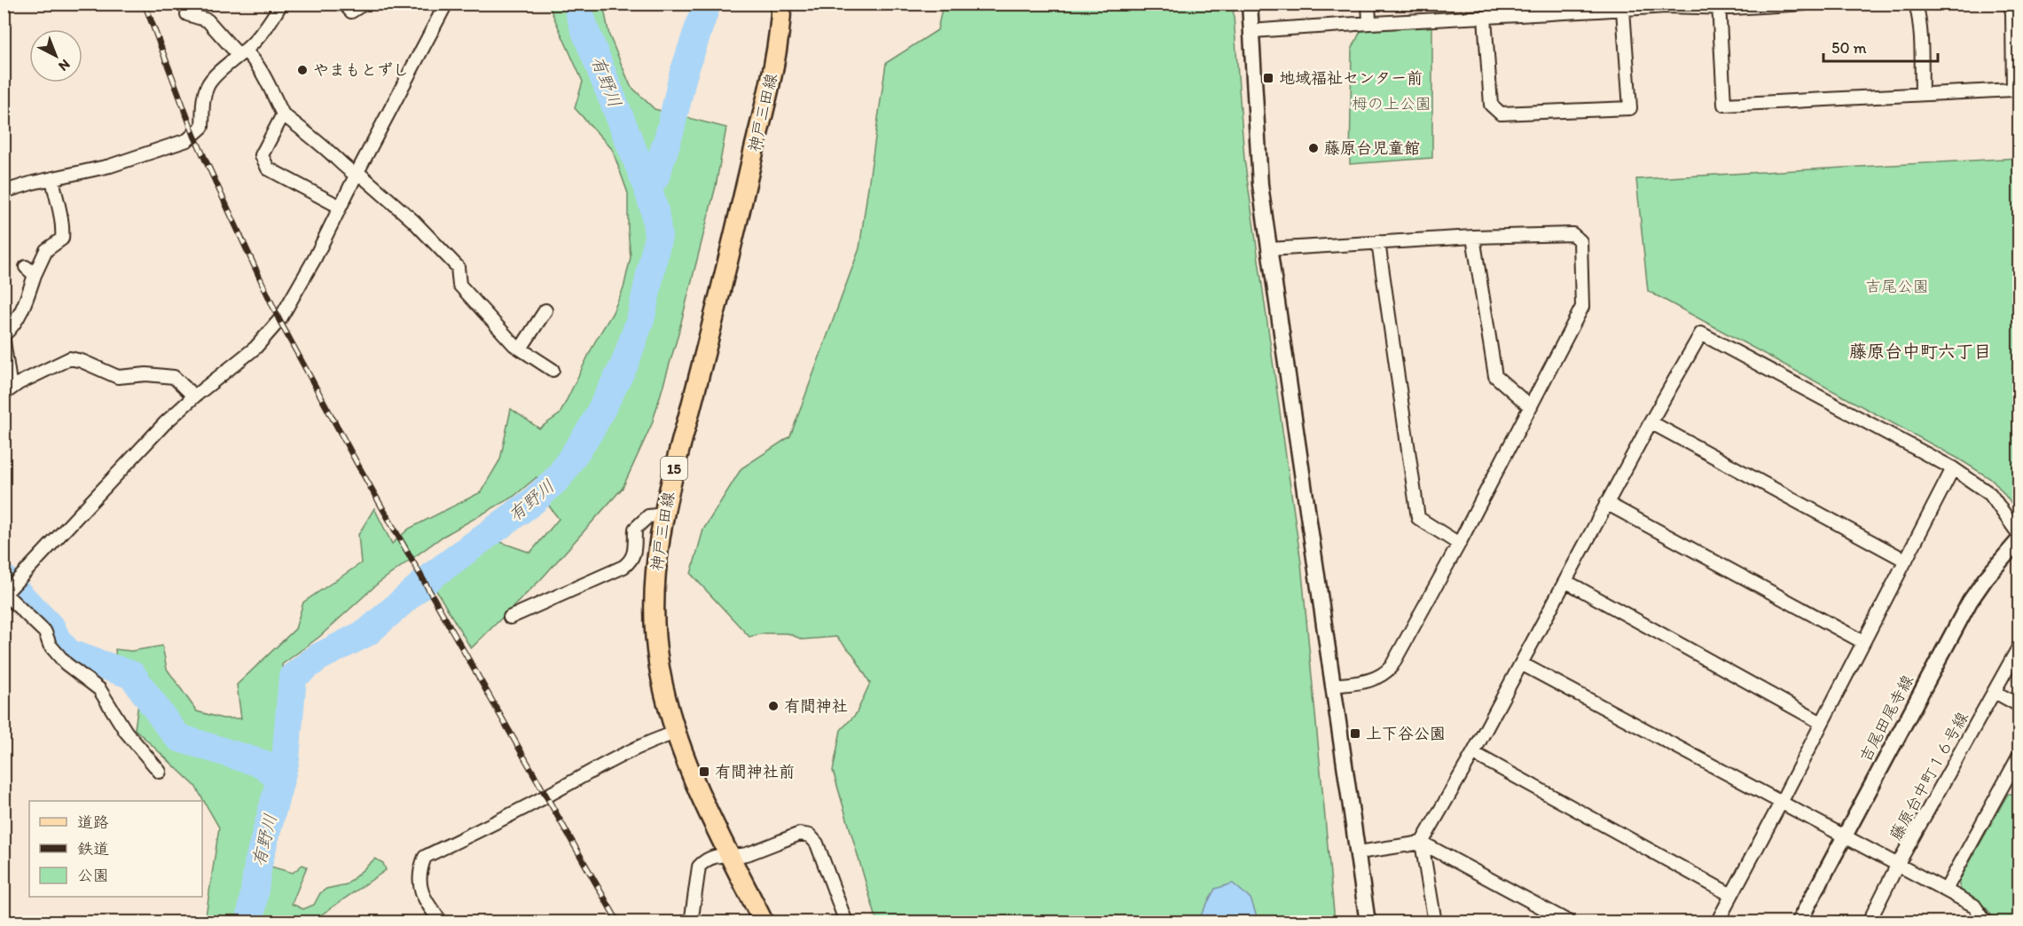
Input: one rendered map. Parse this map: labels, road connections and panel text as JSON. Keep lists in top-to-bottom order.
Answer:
{
  "streets": {
    "main road": ["神戸三田線", "15"],
    "street": ["吉尾田尾寺線", "藤原台中町１６号線"]
  },
  "districts": ["藤原台中町六丁目"],
  "water": ["有野川"],
  "parks": ["栂の上公園", "吉尾公園"],
  "places": {
    "other": ["やまもとずし", "藤原台児童館", "有間神社"],
    "transit": ["地域福祉センター前", "上下谷公園", "有間神社前"]
  },
  "legend": ["道路", "鉄道", "公園"],
  "scale_bar": "50 m",
  "north": "bottom right"
}
